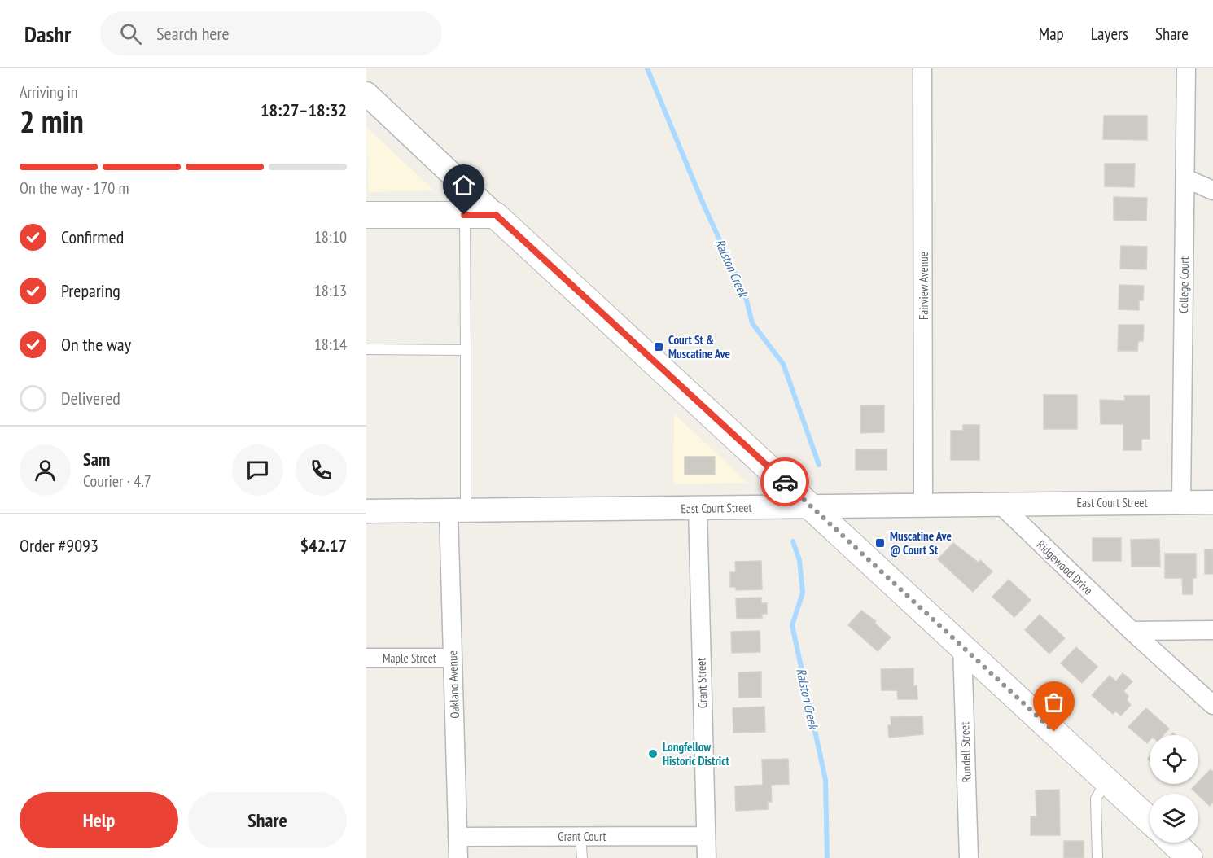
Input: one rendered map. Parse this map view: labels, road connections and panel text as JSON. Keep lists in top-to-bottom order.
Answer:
{
  "streets": {
    "street": [
      "College Court",
      "Fairview Avenue",
      "East Court Street",
      "Ridgewood Drive",
      "Maple Street",
      "Grant Street",
      "Oakland Avenue",
      "Rundell Street",
      "Grant Court"
    ]
  },
  "crossings": [
    ["College Court", "East Court Street"],
    ["Fairview Avenue", "East Court Street"],
    ["East Court Street", "Ridgewood Drive"],
    ["East Court Street", "Grant Street"],
    ["East Court Street", "Oakland Avenue"],
    ["Maple Street", "Oakland Avenue"],
    ["Grant Street", "Grant Court"],
    ["Oakland Avenue", "Grant Court"]
  ],
  "water": ["Ralston Creek"],
  "places": {
    "transit": ["Court St & Muscatine Ave", "Muscatine Ave @ Court St"],
    "other": ["Longfellow Historic District"]
  },
  "page": {
    "header": "Dashr",
    "search": "Search here",
    "nav": ["Map", "Layers", "Share"],
    "heading": ["2 min", "Arriving in", "18:27–18:32"],
    "panel": [
      "Sam",
      "Courier · 4.7",
      "Order #9093",
      "$42.17"
    ],
    "bar": "On the way · 170 m",
    "list": [
      ["Confirmed", "18:10"],
      ["Preparing", "18:13"],
      ["On the way", "18:14"],
      "Delivered"
    ],
    "buttons": ["Help", "Share"]
  }
}
